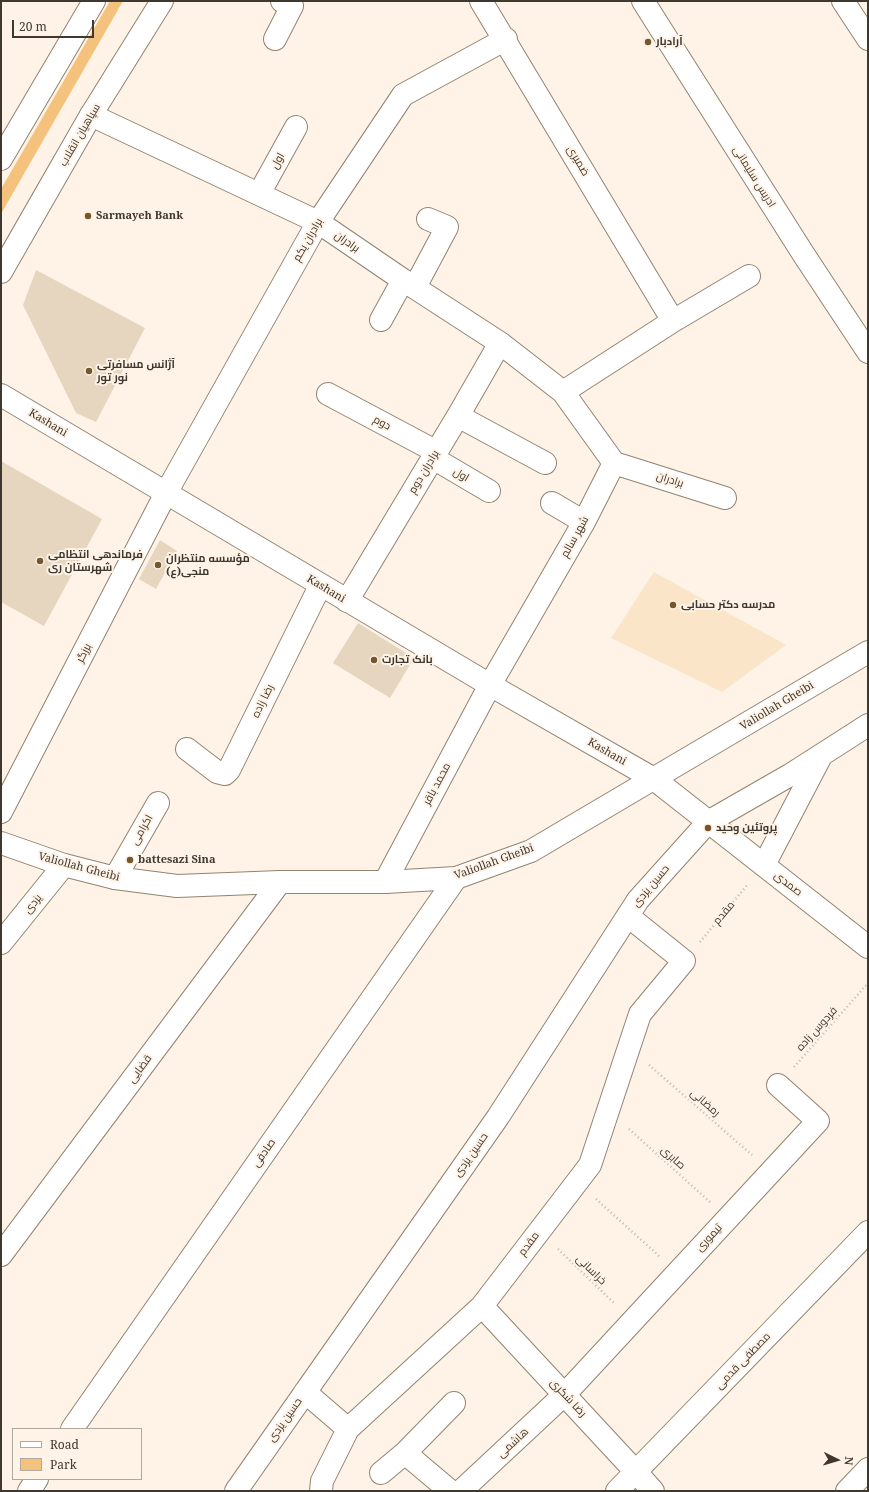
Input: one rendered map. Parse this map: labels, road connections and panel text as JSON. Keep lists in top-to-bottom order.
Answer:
{
  "streets": {
    "street": [
      "سپاهیان انقلاب",
      "اول",
      "ضمیری",
      "ادریس سلیمانی",
      "برادران یکم",
      "برادران",
      "Kashani",
      "دوم",
      "برادران دوم",
      "شهر سالم",
      "برزگر",
      "رضا زاده",
      "Valiollah Gheibi",
      "محمد باقر",
      "اکرامی",
      "صمدی",
      "حسین یزدی",
      "یزدی",
      "مقدم",
      "قضایی",
      "صادقی",
      "تیموری",
      "مصطفی قدمی",
      "رضا شکری",
      "هاشمی"
    ],
    "path": [
      "فردوس زاده",
      "رمضانی",
      "صابری",
      "خراسانی"
    ]
  },
  "crossings": [
    ["سپاهیان انقلاب", "برادران"],
    ["اول", "برادران"],
    ["اول", "دوم"],
    ["اول", "برادران دوم"],
    ["ضمیری", "برادران یکم"],
    ["برادران یکم", "برادران"],
    ["برادران یکم", "Kashani"],
    ["برادران یکم", "برزگر"],
    ["برادران", "برادران دوم"],
    ["برادران", "شهر سالم"],
    ["Kashani", "برادران دوم"],
    ["Kashani", "شهر سالم"],
    ["Kashani", "برزگر"],
    ["Kashani", "رضا زاده"],
    ["Kashani", "Valiollah Gheibi"],
    ["Kashani", "محمد باقر"],
    ["Kashani", "صمدی"],
    ["Kashani", "حسین یزدی"],
    ["دوم", "برادران دوم"],
    ["شهر سالم", "محمد باقر"],
    ["Valiollah Gheibi", "محمد باقر"],
    ["Valiollah Gheibi", "اکرامی"],
    ["Valiollah Gheibi", "یزدی"],
    ["Valiollah Gheibi", "قضایی"],
    ["Valiollah Gheibi", "صادقی"],
    ["صمدی", "حسین یزدی"],
    ["صمدی", "مقدم"],
    ["مقدم", "رمضانی"],
    ["مقدم", "صابری"],
    ["مقدم", "خراسانی"],
    ["مقدم", "رضا شکری"],
    ["فردوس زاده", "تیموری"],
    ["رمضانی", "تیموری"],
    ["صابری", "تیموری"],
    ["تیموری", "خراسانی"],
    ["تیموری", "رضا شکری"],
    ["تیموری", "هاشمی"],
    ["مصطفی قدمی", "رضا شکری"],
    ["رضا شکری", "هاشمی"]
  ],
  "places": [
    "آرادبار",
    "Sarmayeh Bank",
    "آژانس مسافرتی نور تور",
    "فرماندهی انتظامی شهرستان ری",
    "مؤسسه منتظران منجی(ع)",
    "مدرسه دکتر حسابی",
    "بانک تجارت",
    "پروتئین وحید",
    "battesazi Sina"
  ],
  "legend": ["Road", "Park"],
  "scale_bar": "20 m",
  "north": "right"
}
